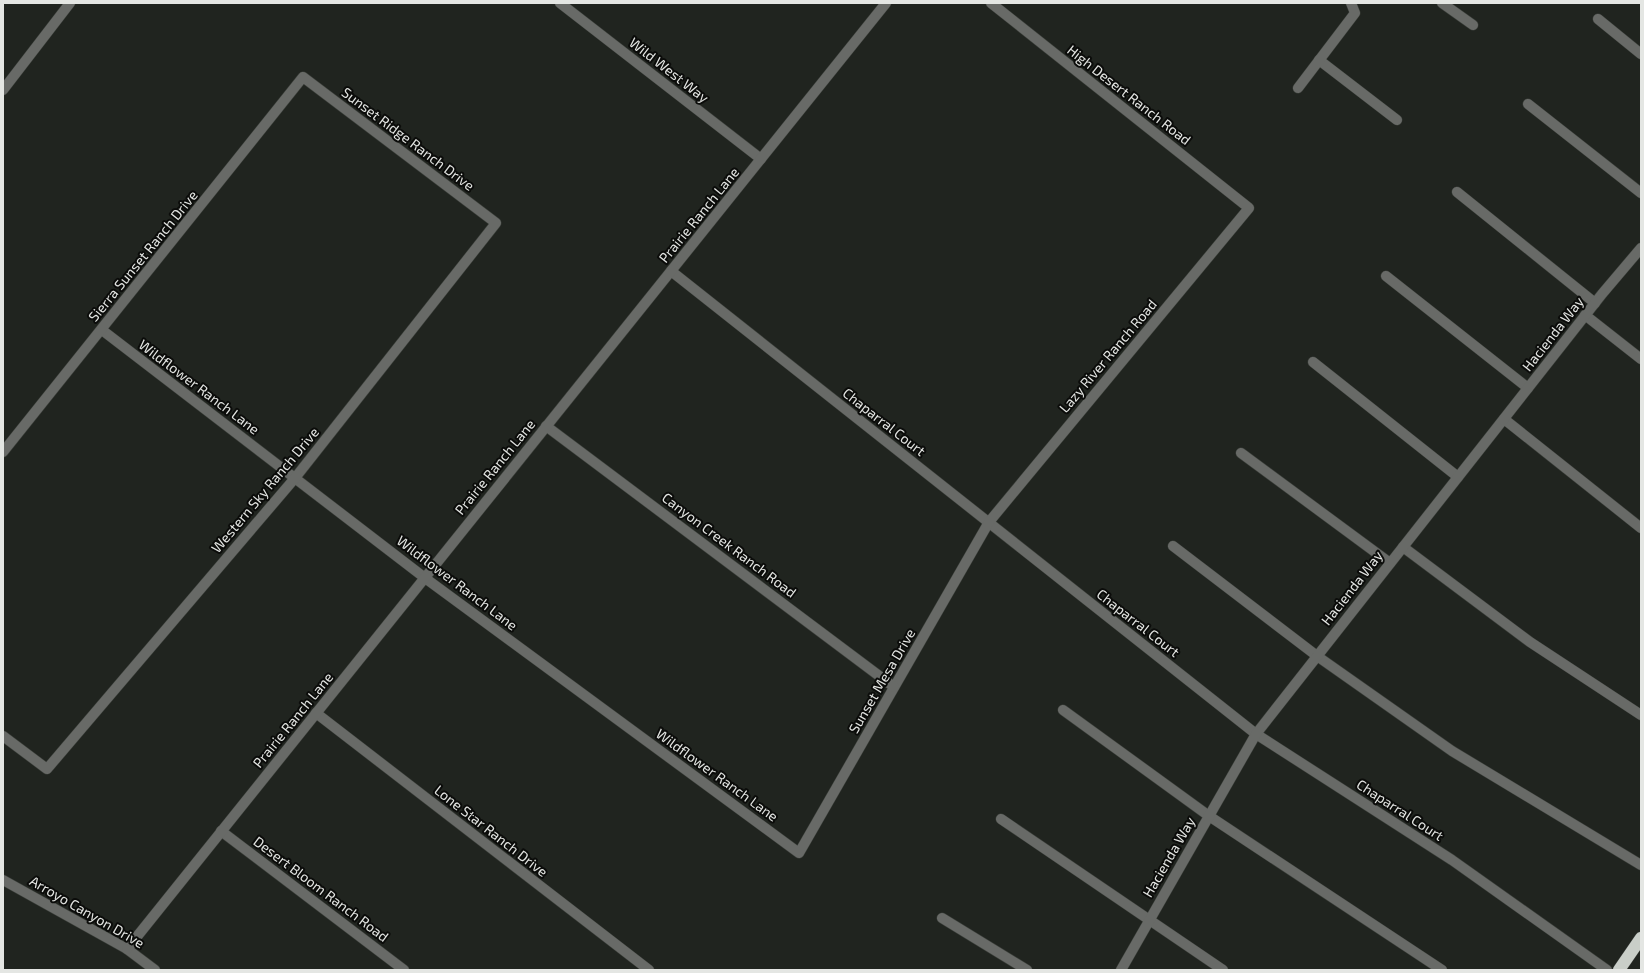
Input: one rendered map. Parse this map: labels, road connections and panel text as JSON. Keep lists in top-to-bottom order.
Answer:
{
  "streets": {
    "street": [
      "Wild West Way",
      "High Desert Ranch Road",
      "Sunset Ridge Ranch Drive",
      "Prairie Ranch Lane",
      "Sierra Sunset Ranch Drive",
      "Hacienda Way",
      "Lazy River Ranch Road",
      "Wildflower Ranch Lane",
      "Chaparral Court",
      "Western Sky Ranch Drive",
      "Canyon Creek Ranch Road",
      "Sunset Mesa Drive",
      "Lone Star Ranch Drive",
      "Desert Bloom Ranch Road",
      "Arroyo Canyon Drive"
    ]
  },
  "crossings": [
    ["Wild West Way", "Prairie Ranch Lane"],
    ["High Desert Ranch Road", "Lazy River Ranch Road"],
    ["Sunset Ridge Ranch Drive", "Sierra Sunset Ranch Drive"],
    ["Sunset Ridge Ranch Drive", "Western Sky Ranch Drive"],
    ["Prairie Ranch Lane", "Wildflower Ranch Lane"],
    ["Prairie Ranch Lane", "Chaparral Court"],
    ["Prairie Ranch Lane", "Canyon Creek Ranch Road"],
    ["Prairie Ranch Lane", "Lone Star Ranch Drive"],
    ["Prairie Ranch Lane", "Desert Bloom Ranch Road"],
    ["Prairie Ranch Lane", "Arroyo Canyon Drive"],
    ["Sierra Sunset Ranch Drive", "Wildflower Ranch Lane"],
    ["Hacienda Way", "Chaparral Court"],
    ["Lazy River Ranch Road", "Chaparral Court"],
    ["Lazy River Ranch Road", "Sunset Mesa Drive"],
    ["Wildflower Ranch Lane", "Western Sky Ranch Drive"],
    ["Wildflower Ranch Lane", "Sunset Mesa Drive"],
    ["Chaparral Court", "Sunset Mesa Drive"],
    ["Canyon Creek Ranch Road", "Sunset Mesa Drive"]
  ]
}
